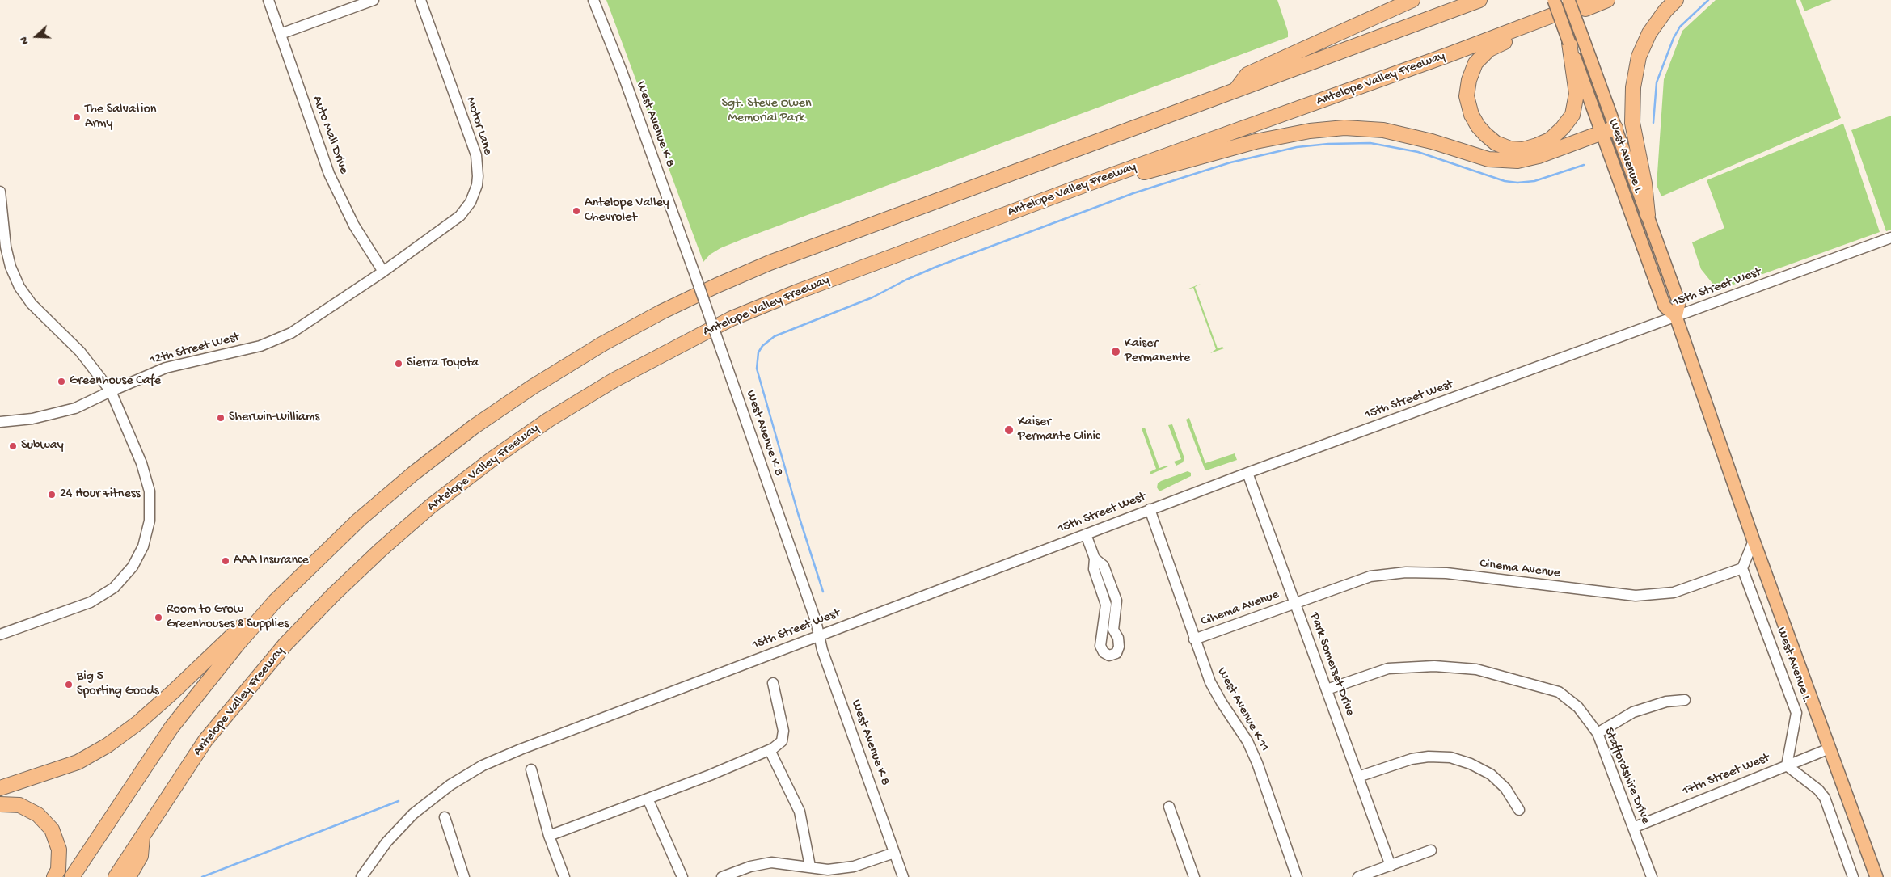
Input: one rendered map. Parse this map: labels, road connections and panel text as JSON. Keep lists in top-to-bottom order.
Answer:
{
  "streets": {
    "highway": ["Antelope Valley Freeway"],
    "main road": ["West Avenue L"],
    "street": [
      "West Avenue K 8",
      "Motor Lane",
      "Auto Mall Drive",
      "15th Street West",
      "12th Street West",
      "Cinema Avenue",
      "Cihema Avenue",
      "Park Somerset Drive",
      "West Avenue K 11",
      "17th Street West",
      "Staffordshire Drive"
    ]
  },
  "crossings": [
    ["West Avenue K 8", "15th Street West"],
    ["Motor Lane", "Auto Mall Drive"],
    ["Motor Lane", "12th Street West"],
    ["Auto Mall Drive", "12th Street West"],
    ["West Avenue L", "15th Street West"],
    ["West Avenue L", "Cinema Avenue"],
    ["West Avenue L", "17th Street West"],
    ["15th Street West", "Park Somerset Drive"],
    ["15th Street West", "West Avenue K 11"],
    ["Cinema Avenue", "Cihema Avenue"],
    ["Cinema Avenue", "Park Somerset Drive"],
    ["Cihema Avenue", "Park Somerset Drive"],
    ["Cihema Avenue", "West Avenue K 11"],
    ["Park Somerset Drive", "Staffordshire Drive"],
    ["17th Street West", "Staffordshire Drive"]
  ],
  "parks": ["Sgt. Steve Owen Memorial Park"],
  "places": [
    "The Salvation Army",
    "Antelope Valley Chevrolet",
    "Kaiser Permanente",
    "Sierra Toyota",
    "Greenhouse Cafe",
    "Sherwin-Williams",
    "Kaiser Permante Clinic",
    "Subway",
    "24 Hour Fitness",
    "AAA Insurance",
    "Room to Grow Greenhouses & Supplies",
    "Big 5 Sporting Goods"
  ],
  "north": "left"
}
